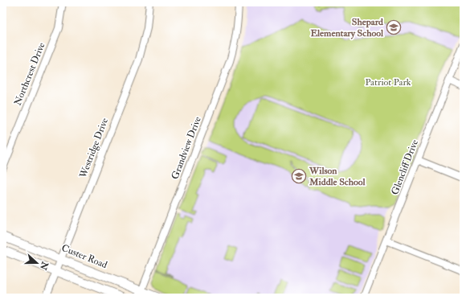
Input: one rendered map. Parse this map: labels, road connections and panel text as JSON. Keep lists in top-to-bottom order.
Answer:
{
  "streets": {
    "main road": ["Custer Road"],
    "street": [
      "Northcrest Drive",
      "Westridge Drive",
      "Grandview Drive",
      "Glencliff Drive"
    ]
  },
  "crossings": [
    ["Westridge Drive", "Custer Road"],
    ["Grandview Drive", "Custer Road"]
  ],
  "parks": ["Patriot Park"],
  "places": {
    "school or university": ["Shepard Elementary School", "Wilson Middle School"]
  },
  "north": "right"
}
